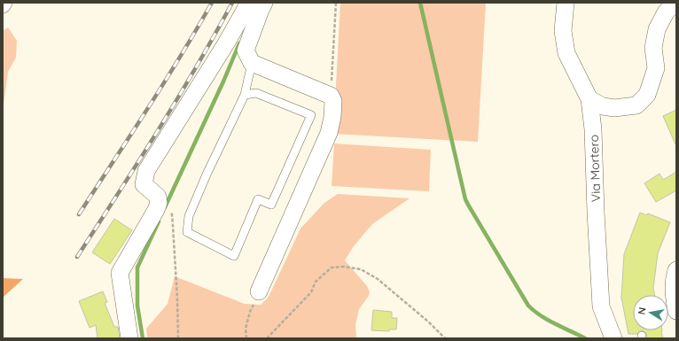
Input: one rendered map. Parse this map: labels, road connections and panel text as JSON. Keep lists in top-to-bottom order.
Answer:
{
  "streets": {
    "street": ["Via Mortero"]
  },
  "north": "left"
}
